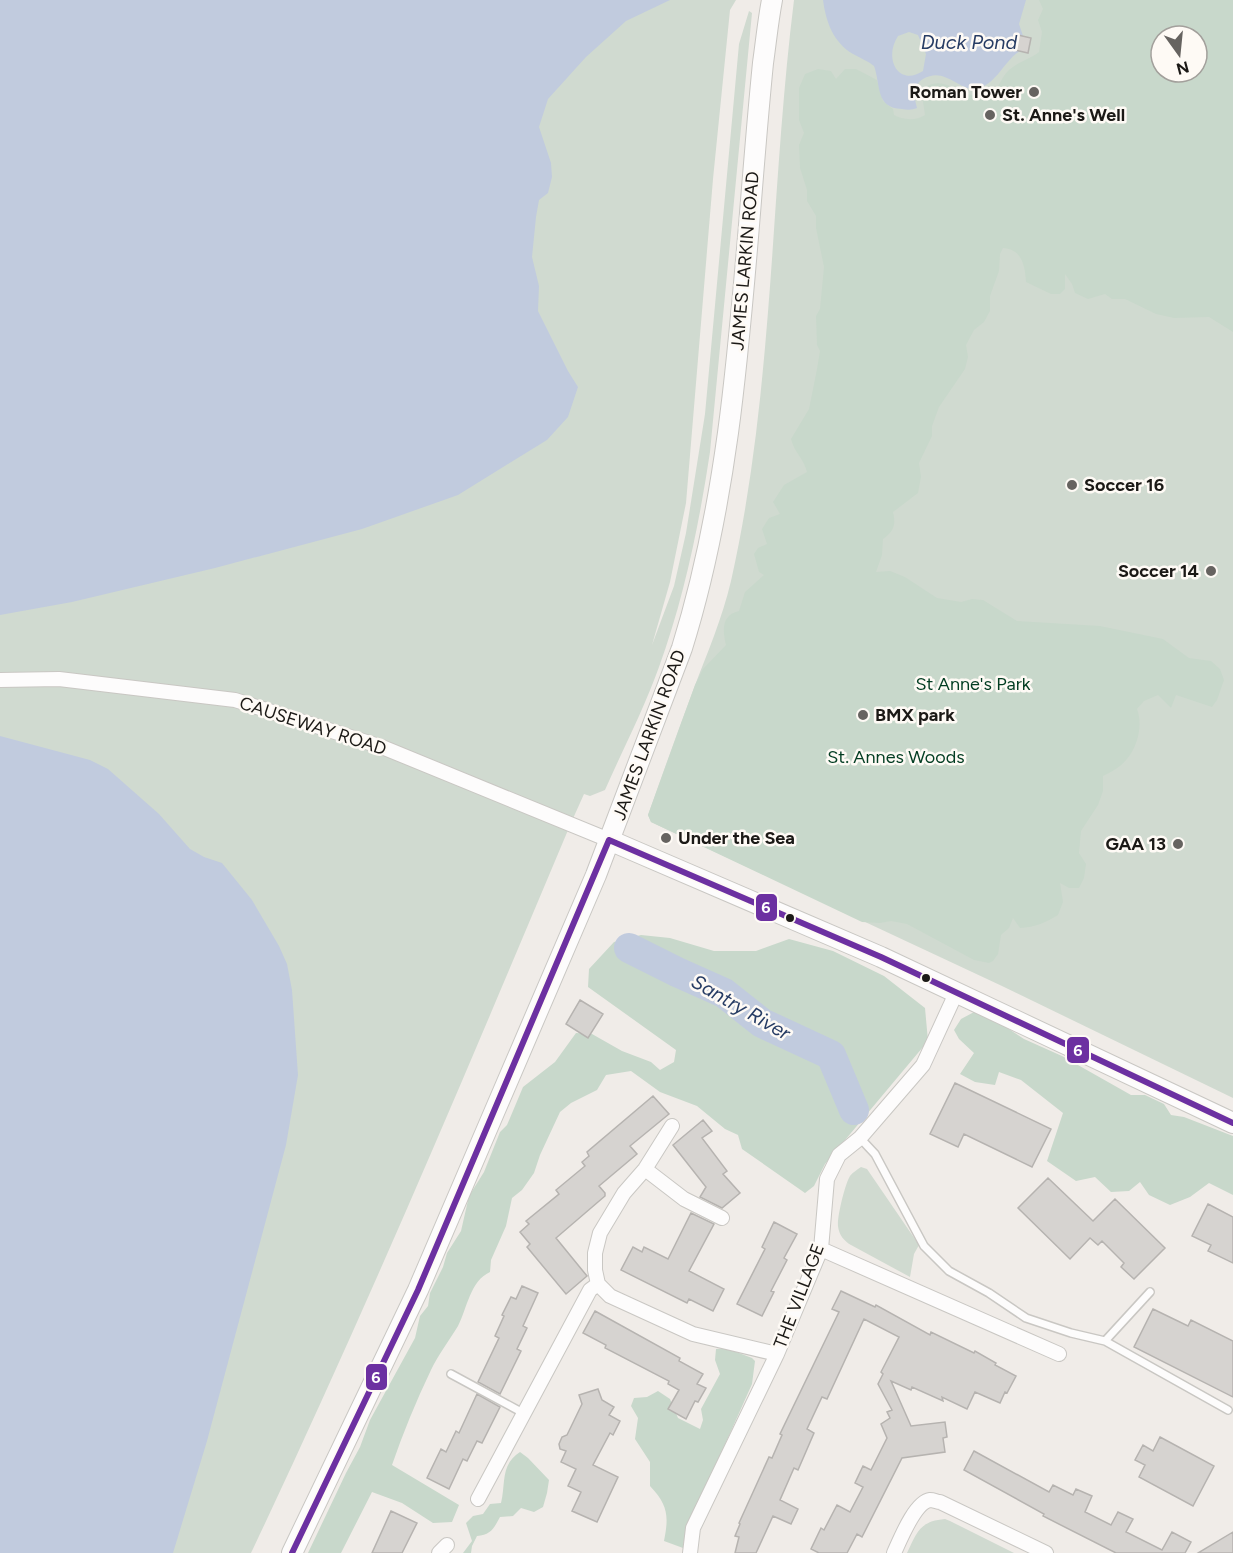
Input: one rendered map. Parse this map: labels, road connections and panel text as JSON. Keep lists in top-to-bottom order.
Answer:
{
  "streets": {
    "main road": ["JAMES LARKIN ROAD"],
    "street": ["CAUSEWAY ROAD", "THE VILLAGE"]
  },
  "crossings": [
    ["JAMES LARKIN ROAD", "CAUSEWAY ROAD"]
  ],
  "water": ["Duck Pond", "Santry River"],
  "parks": ["St Anne's Park", "St. Annes Woods"],
  "places": [
    "Roman Tower",
    "St. Anne's Well",
    "Soccer 16",
    "Soccer 14",
    "BMX park",
    "Under the Sea",
    "GAA 13"
  ],
  "lines": ["transit line 6"],
  "north": "bottom"
}
